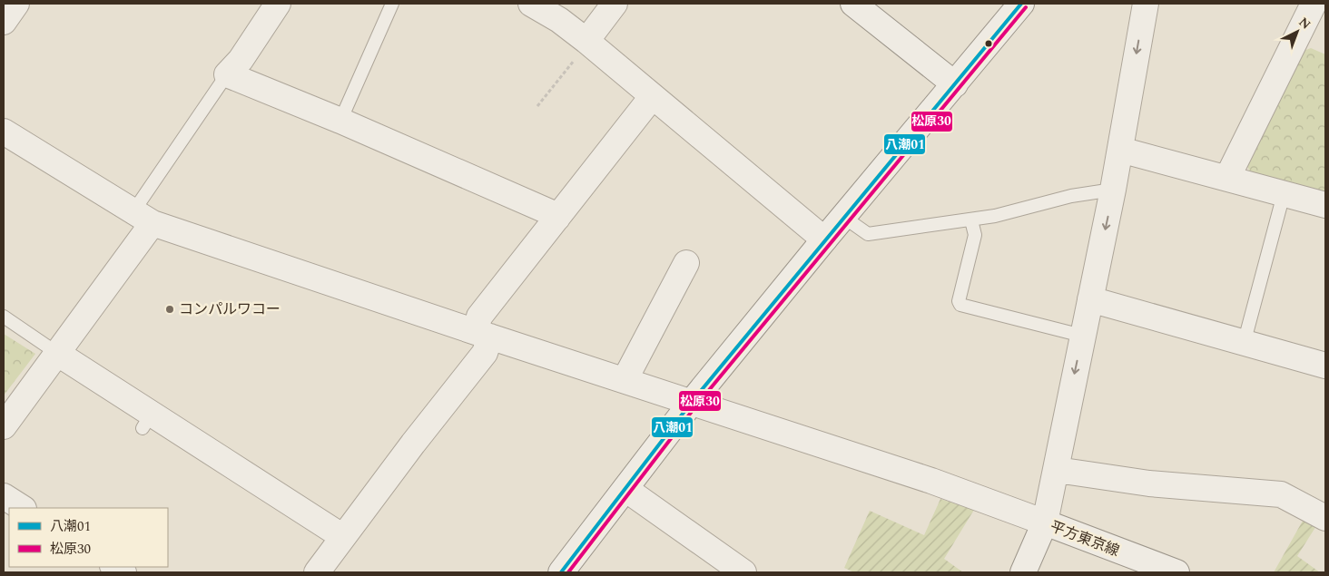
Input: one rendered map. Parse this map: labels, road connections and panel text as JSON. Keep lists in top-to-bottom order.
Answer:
{
  "streets": {
    "street": ["平方東京線"]
  },
  "places": ["コンパルワコー"],
  "lines": ["transit line 八潮01", "transit line 松原30"],
  "legend": ["八潮01", "松原30"],
  "north": "top right"
}
